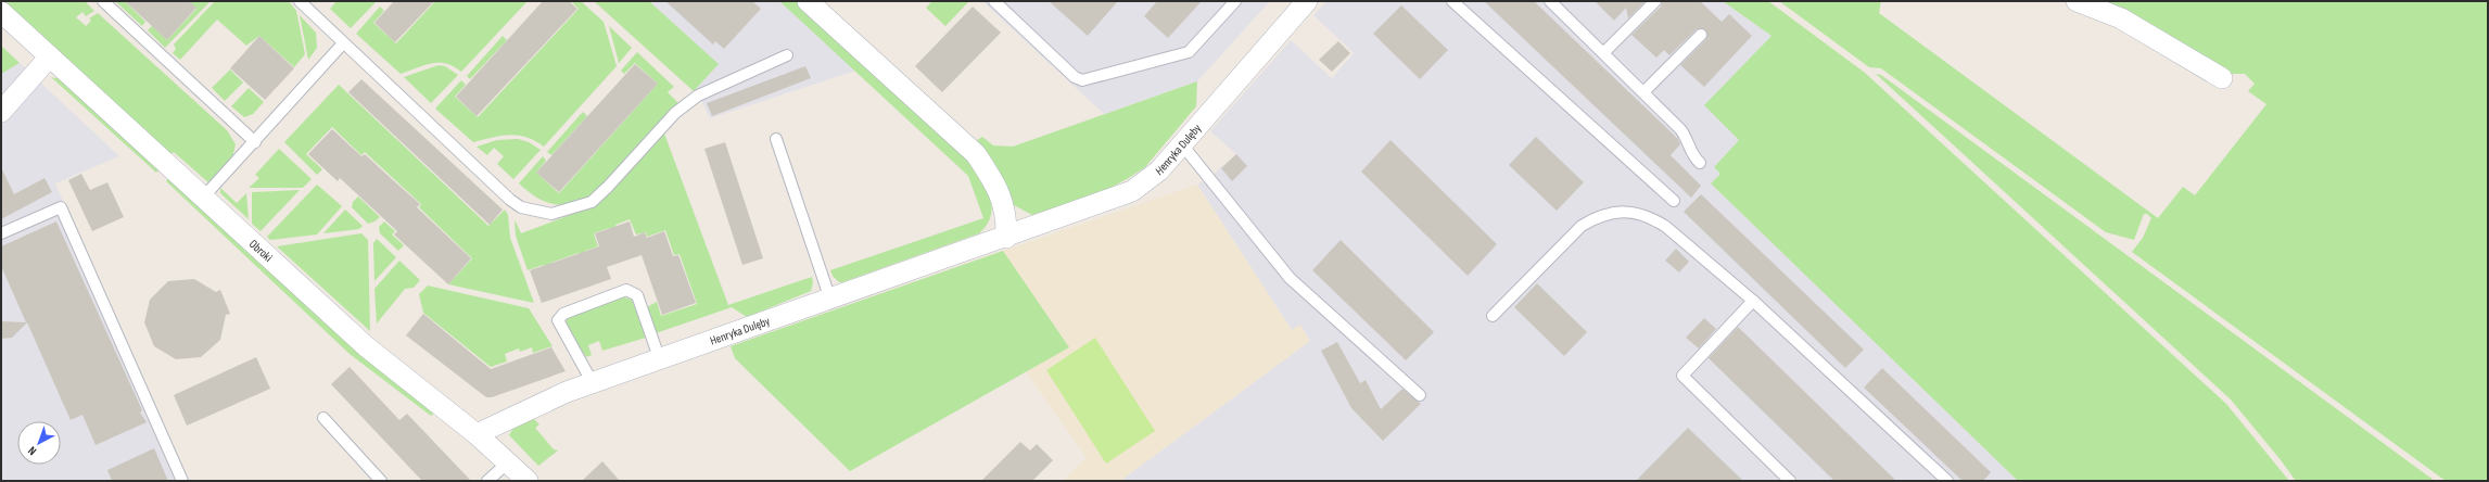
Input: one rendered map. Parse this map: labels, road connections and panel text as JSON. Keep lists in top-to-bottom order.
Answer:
{
  "streets": {
    "street": ["Henryka Dulęby", "Obroki"]
  },
  "crossings": [
    ["Henryka Dulęby", "Obroki"]
  ],
  "north": "bottom left"
}
